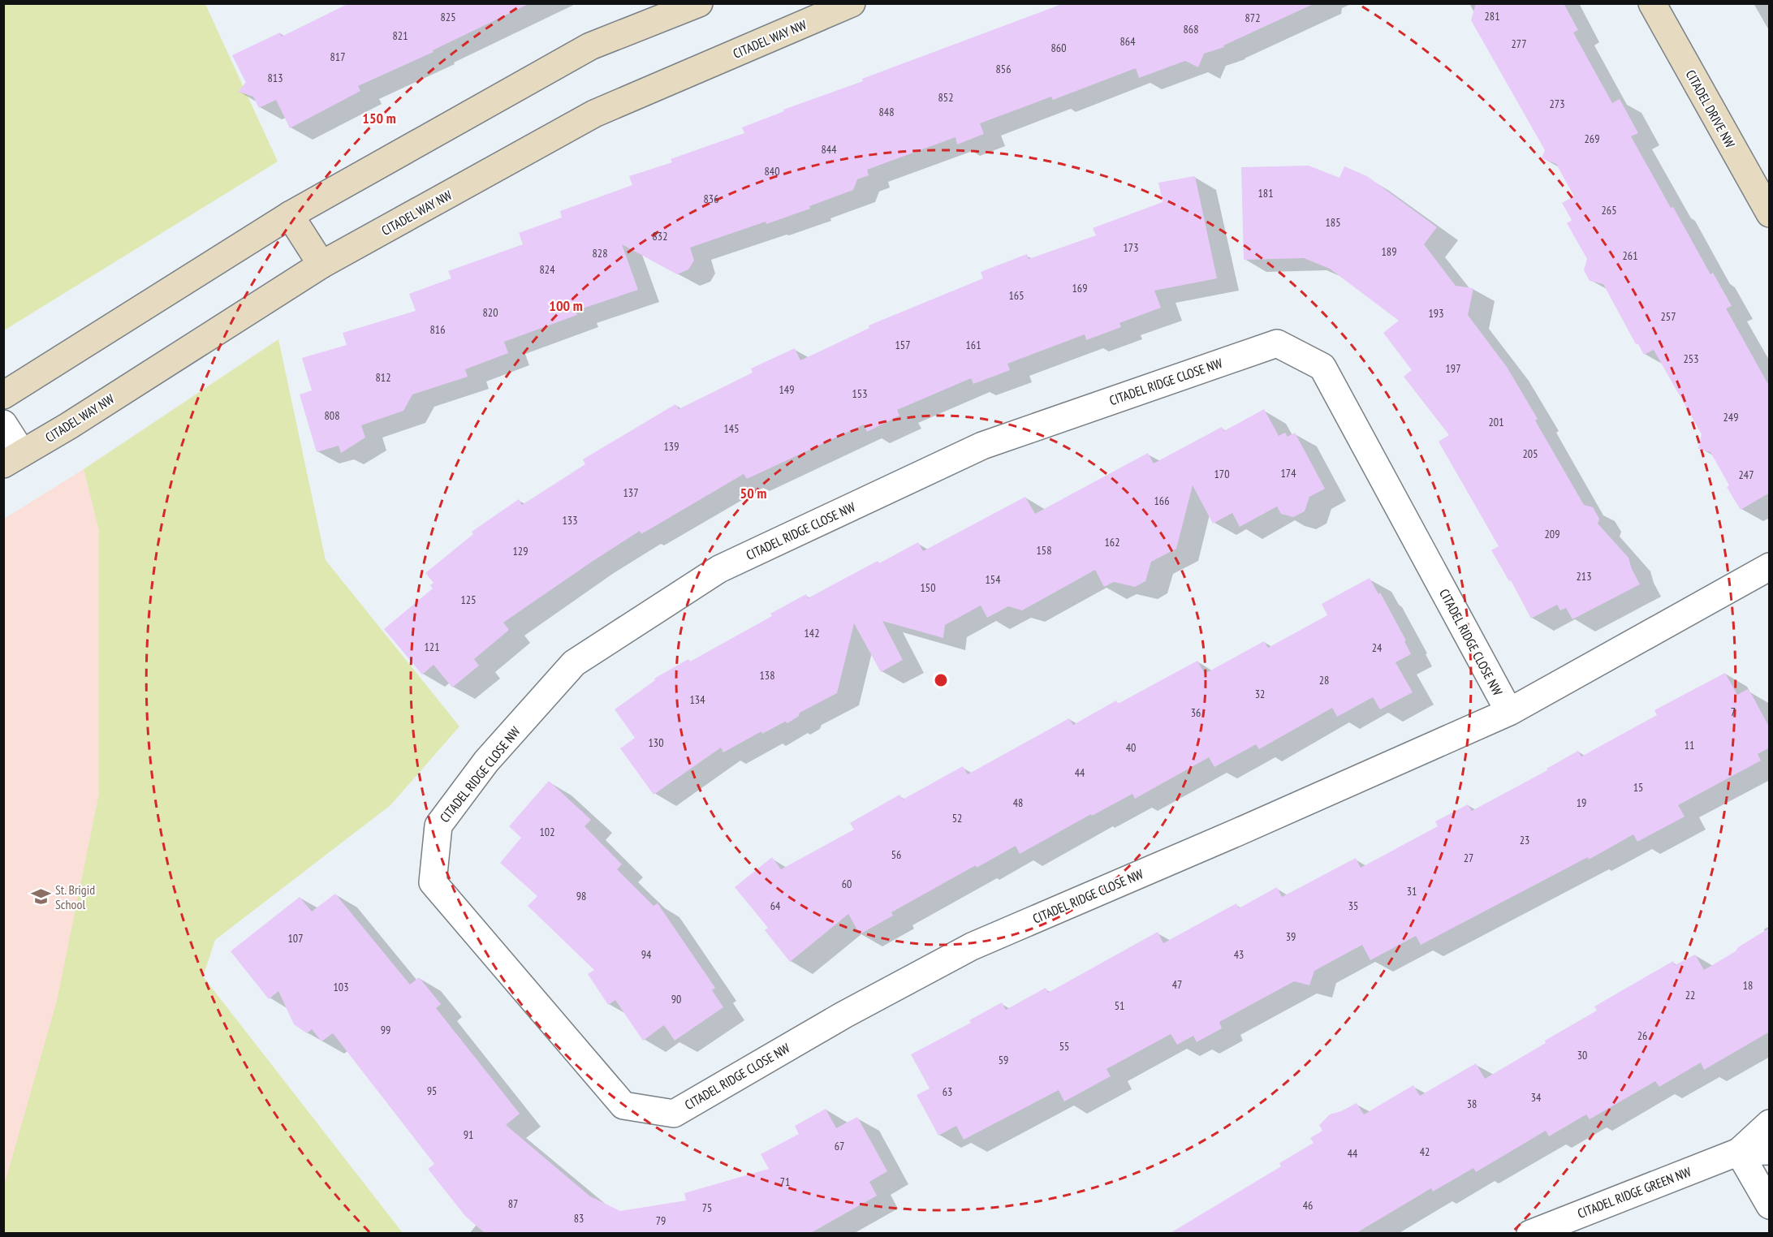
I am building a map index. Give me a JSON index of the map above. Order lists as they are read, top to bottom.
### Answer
{
  "streets": {
    "street": [
      "CITADEL WAY NW",
      "CITADEL DRIVE NW",
      "CITADEL RIDGE CLOSE NW",
      "CITADEL RIDGE GREEN NW"
    ]
  },
  "places": {
    "school or university": ["St. Brigid School"]
  },
  "house_numbers": [
    "281",
    "825",
    "872",
    "868",
    "821",
    "864",
    "277",
    "860",
    "817",
    "856",
    "813",
    "852",
    "273",
    "848",
    "269",
    "844",
    "840",
    "181",
    "836",
    "265",
    "185",
    "832",
    "173",
    "189",
    "828",
    "261",
    "824",
    "169",
    "165",
    "820",
    "193",
    "257",
    "816",
    "157",
    "161",
    "253",
    "197",
    "812",
    "149",
    "153",
    "808",
    "249",
    "201",
    "145",
    "139",
    "205",
    "174",
    "170",
    "247",
    "137",
    "166",
    "133",
    "209",
    "162",
    "158",
    "129",
    "213",
    "154",
    "150",
    "125",
    "142",
    "121",
    "24",
    "138",
    "28",
    "32",
    "134",
    "7",
    "36",
    "130",
    "11",
    "40",
    "44",
    "15",
    "48",
    "19",
    "52",
    "102",
    "23",
    "56",
    "27",
    "60",
    "31",
    "98",
    "64",
    "35",
    "39",
    "107",
    "94",
    "43",
    "47",
    "18",
    "103",
    "22",
    "90",
    "51",
    "99",
    "26",
    "55",
    "30",
    "59",
    "95",
    "63",
    "34",
    "38",
    "91",
    "67",
    "42",
    "44",
    "71",
    "87",
    "46",
    "75",
    "83",
    "79"
  ],
  "rings": ["150 m", "100 m", "50 m"]
}
